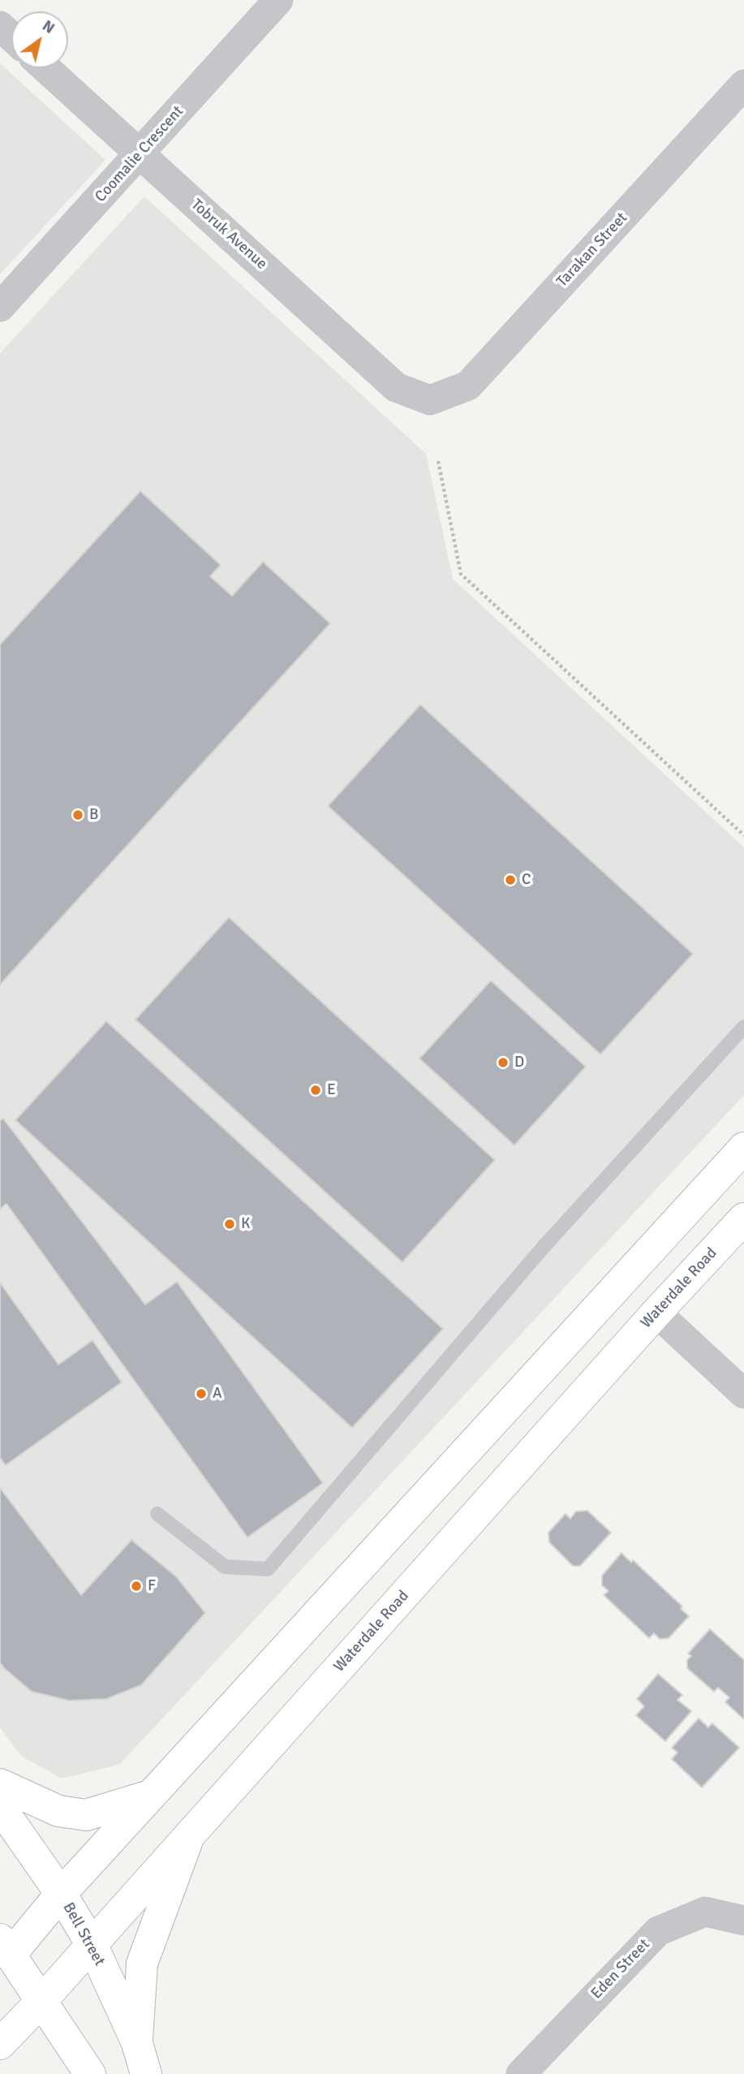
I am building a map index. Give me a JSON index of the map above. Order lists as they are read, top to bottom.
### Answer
{
  "streets": {
    "main road": ["Waterdale Road", "Bell Street"],
    "street": [
      "Coomalie Crescent",
      "Tobruk Avenue",
      "Tarakan Street",
      "Eden Street"
    ]
  },
  "crossings": [
    ["Coomalie Crescent", "Tobruk Avenue"],
    ["Tobruk Avenue", "Tarakan Street"],
    ["Waterdale Road", "Bell Street"]
  ],
  "places": [
    "B",
    "C",
    "D",
    "E",
    "K",
    "A",
    "F"
  ],
  "north": "top right"
}
